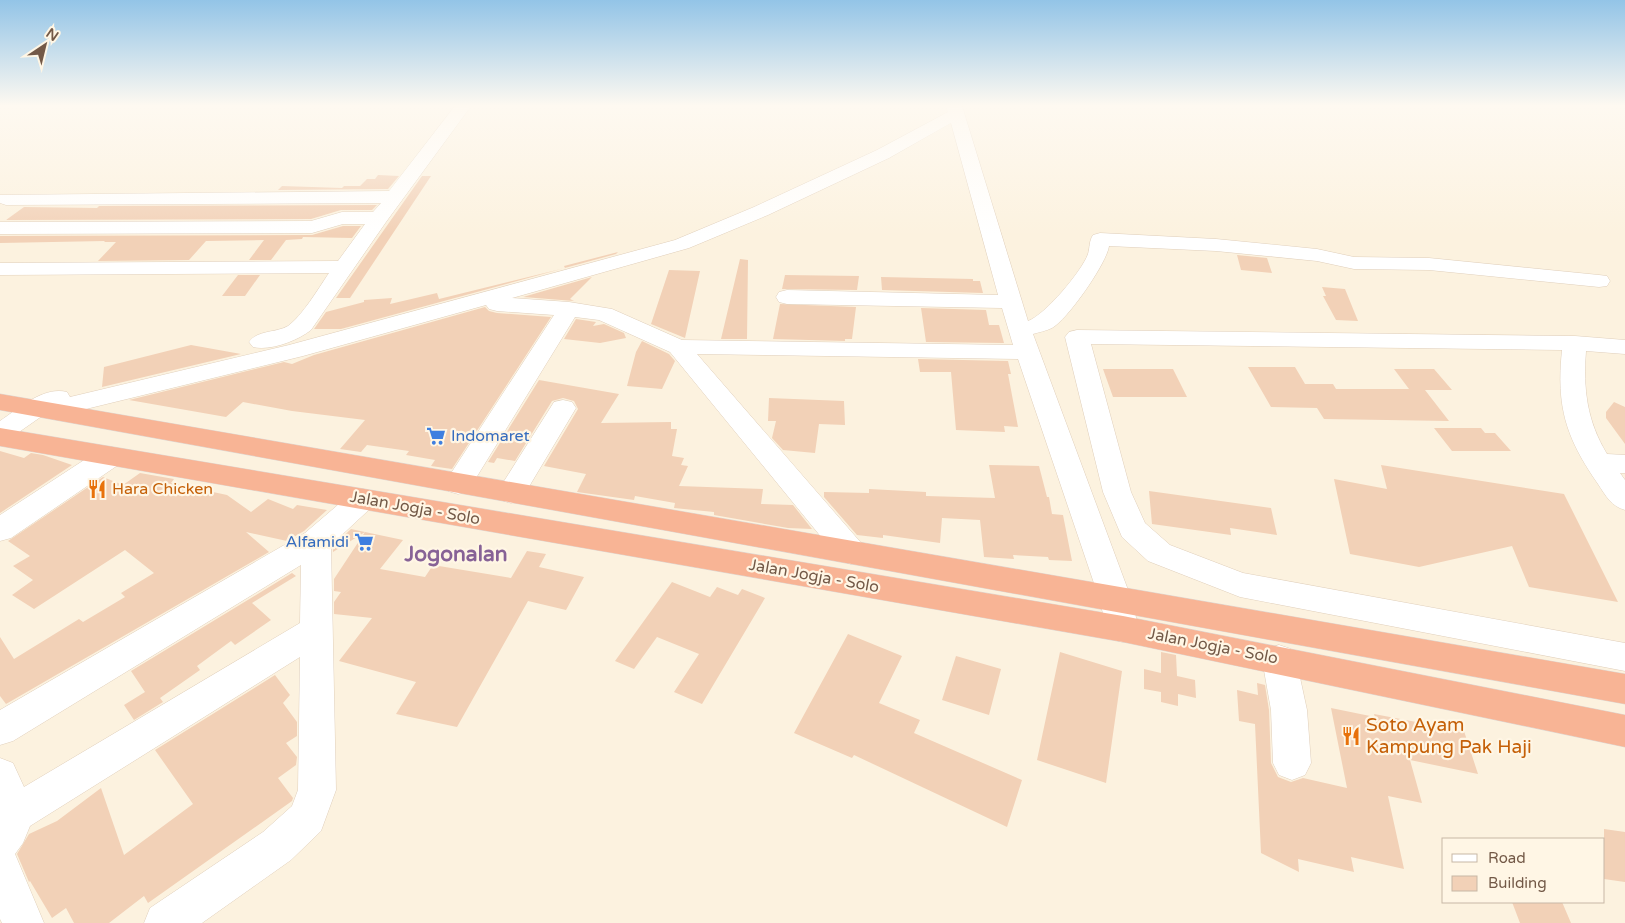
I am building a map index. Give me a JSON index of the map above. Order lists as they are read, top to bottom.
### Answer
{
  "streets": {
    "highway": ["Jalan Jogja - Solo"]
  },
  "districts": ["Jogonalan"],
  "places": {
    "supermarket": ["Indomaret", "Alfamidi"],
    "restaurant": ["Hara Chicken", "Soto Ayam Kampung Pak Haji"]
  },
  "legend": ["Road", "Building"],
  "north": "top right"
}
